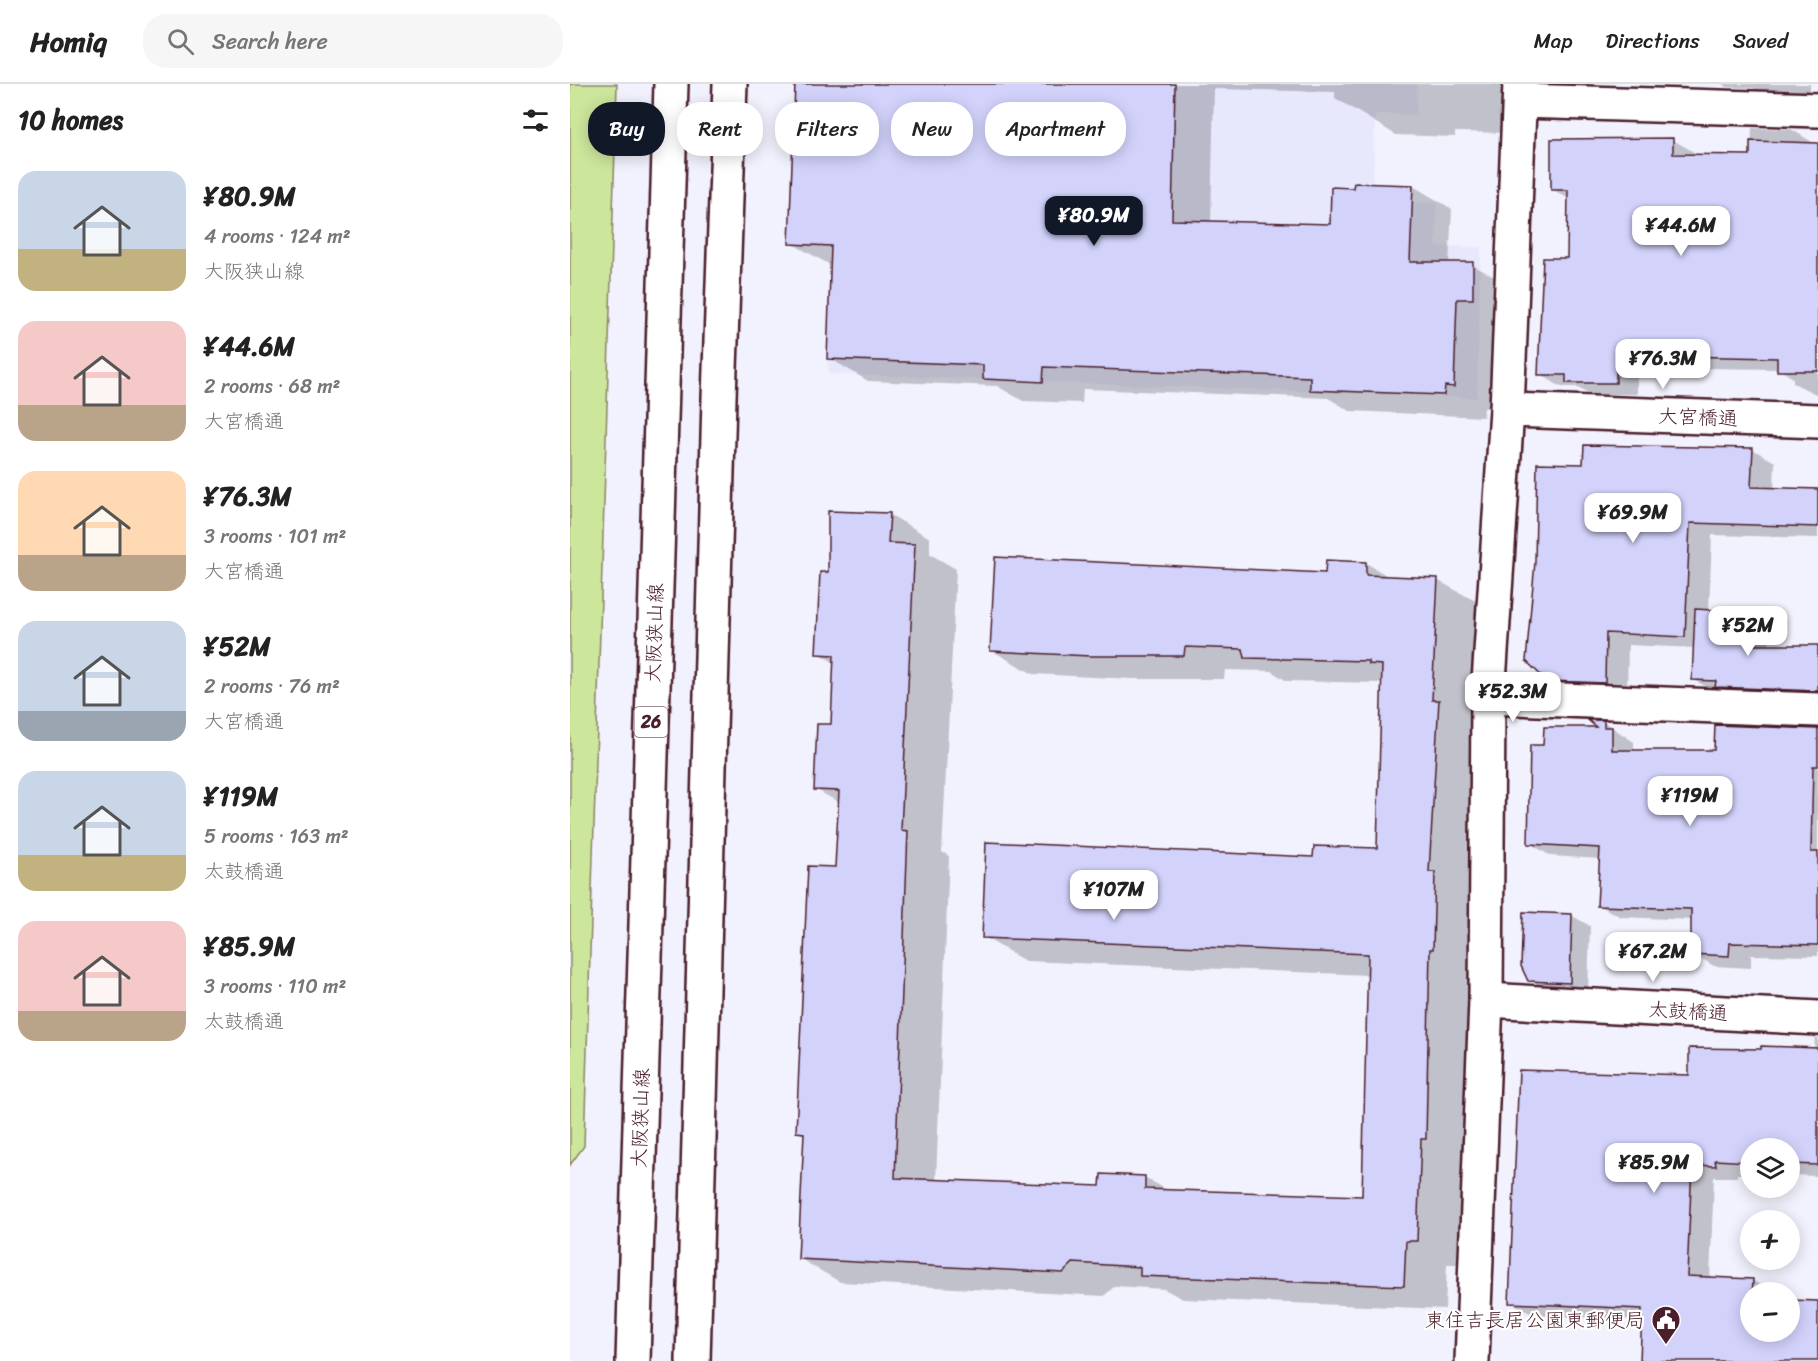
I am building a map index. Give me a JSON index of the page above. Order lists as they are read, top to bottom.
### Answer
{
  "streets": {
    "street": [
      "大宮橋通",
      "大阪狭山線",
      "26",
      "太鼓橋通"
    ]
  },
  "places": {
    "public building": ["東住吉長居公園東郵便局"]
  },
  "page": {
    "header": "Homiq",
    "search": "Search here",
    "nav": ["Map", "Directions", "Saved"],
    "heading": "10 homes",
    "chip": [
      "Buy",
      "Rent",
      "Filters",
      "New",
      "Apartment"
    ],
    "list": [
      {
        "name": "¥80.9M",
        "note": "4 rooms · 124 m² · 大阪狭山線"
      },
      {
        "name": "¥44.6M",
        "note": "2 rooms · 68 m² · 大宮橋通"
      },
      {
        "name": "¥76.3M",
        "note": "3 rooms · 101 m² · 大宮橋通"
      },
      {
        "name": "¥52M",
        "note": "2 rooms · 76 m² · 大宮橋通"
      },
      {
        "name": "¥119M",
        "note": "5 rooms · 163 m² · 太鼓橋通"
      },
      {
        "name": "¥85.9M",
        "note": "3 rooms · 110 m² · 太鼓橋通"
      }
    ],
    "price": [
      "¥80.9M",
      "¥44.6M",
      "¥76.3M",
      "¥69.9M",
      "¥52M",
      "¥52.3M",
      "¥119M",
      "¥107M",
      "¥67.2M",
      "¥85.9M"
    ],
    "map_buttons": ["+", "−"]
  }
}
